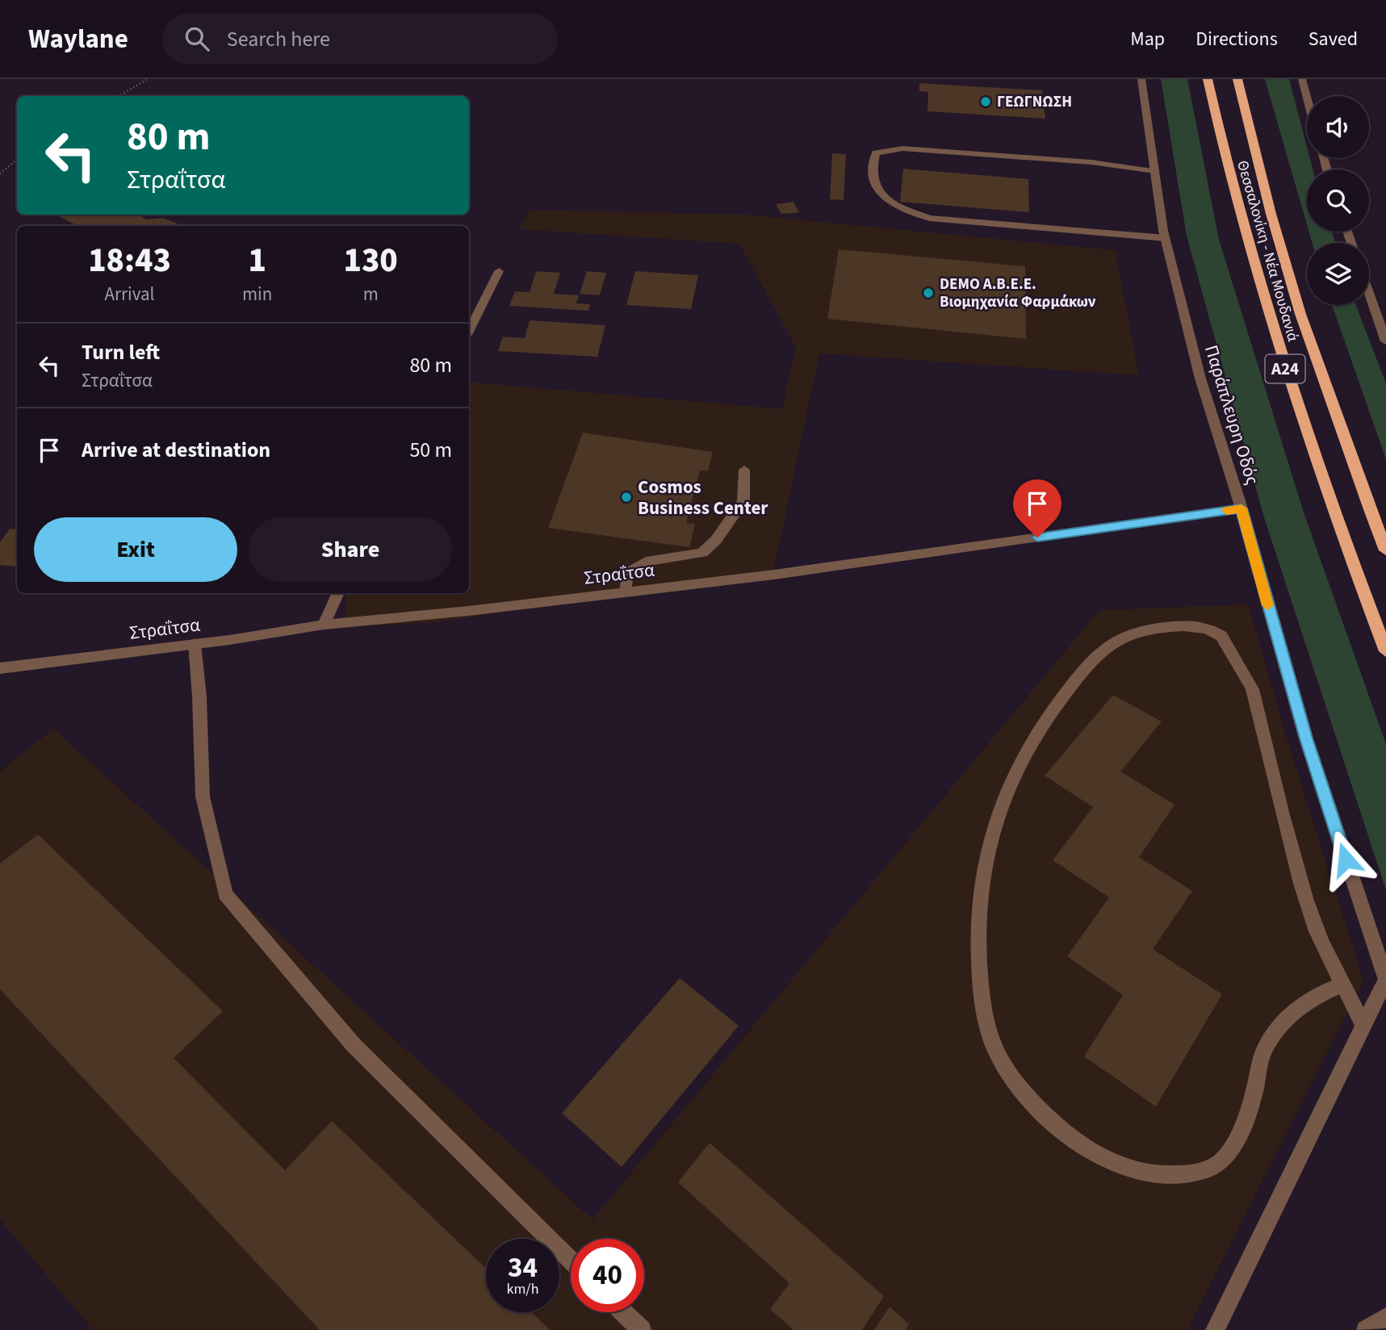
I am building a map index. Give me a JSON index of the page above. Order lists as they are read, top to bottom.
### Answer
{
  "streets": {
    "highway": ["Θεσσαλονίκη - Νέα Μουδανιά", "Α24"],
    "street": ["Παράπλευρη Οδός", "Στραΐτσα"]
  },
  "crossings": [
    ["Παράπλευρη Οδός", "Στραΐτσα"]
  ],
  "places": ["ΓΕΩΓΝΩΣΗ", "DEMO A.B.E.E. Βιομηχανία Φαρμάκων", "Cosmos Business Center"],
  "page": {
    "header": "Waylane",
    "search": "Search here",
    "nav": ["Map", "Directions", "Saved"],
    "turn": ["80 m", "Στραΐτσα"],
    "eta": [
      "18:43",
      "Arrival",
      "1",
      "min",
      "130",
      "m"
    ],
    "list": [
      {
        "name": "Turn left",
        "note": "Στραΐτσα",
        "value": "80 m"
      },
      {
        "name": "Arrive at destination",
        "value": "50 m"
      }
    ],
    "buttons": ["Exit", "Share"],
    "speed": "34 km/h",
    "limit": "40"
  }
}
